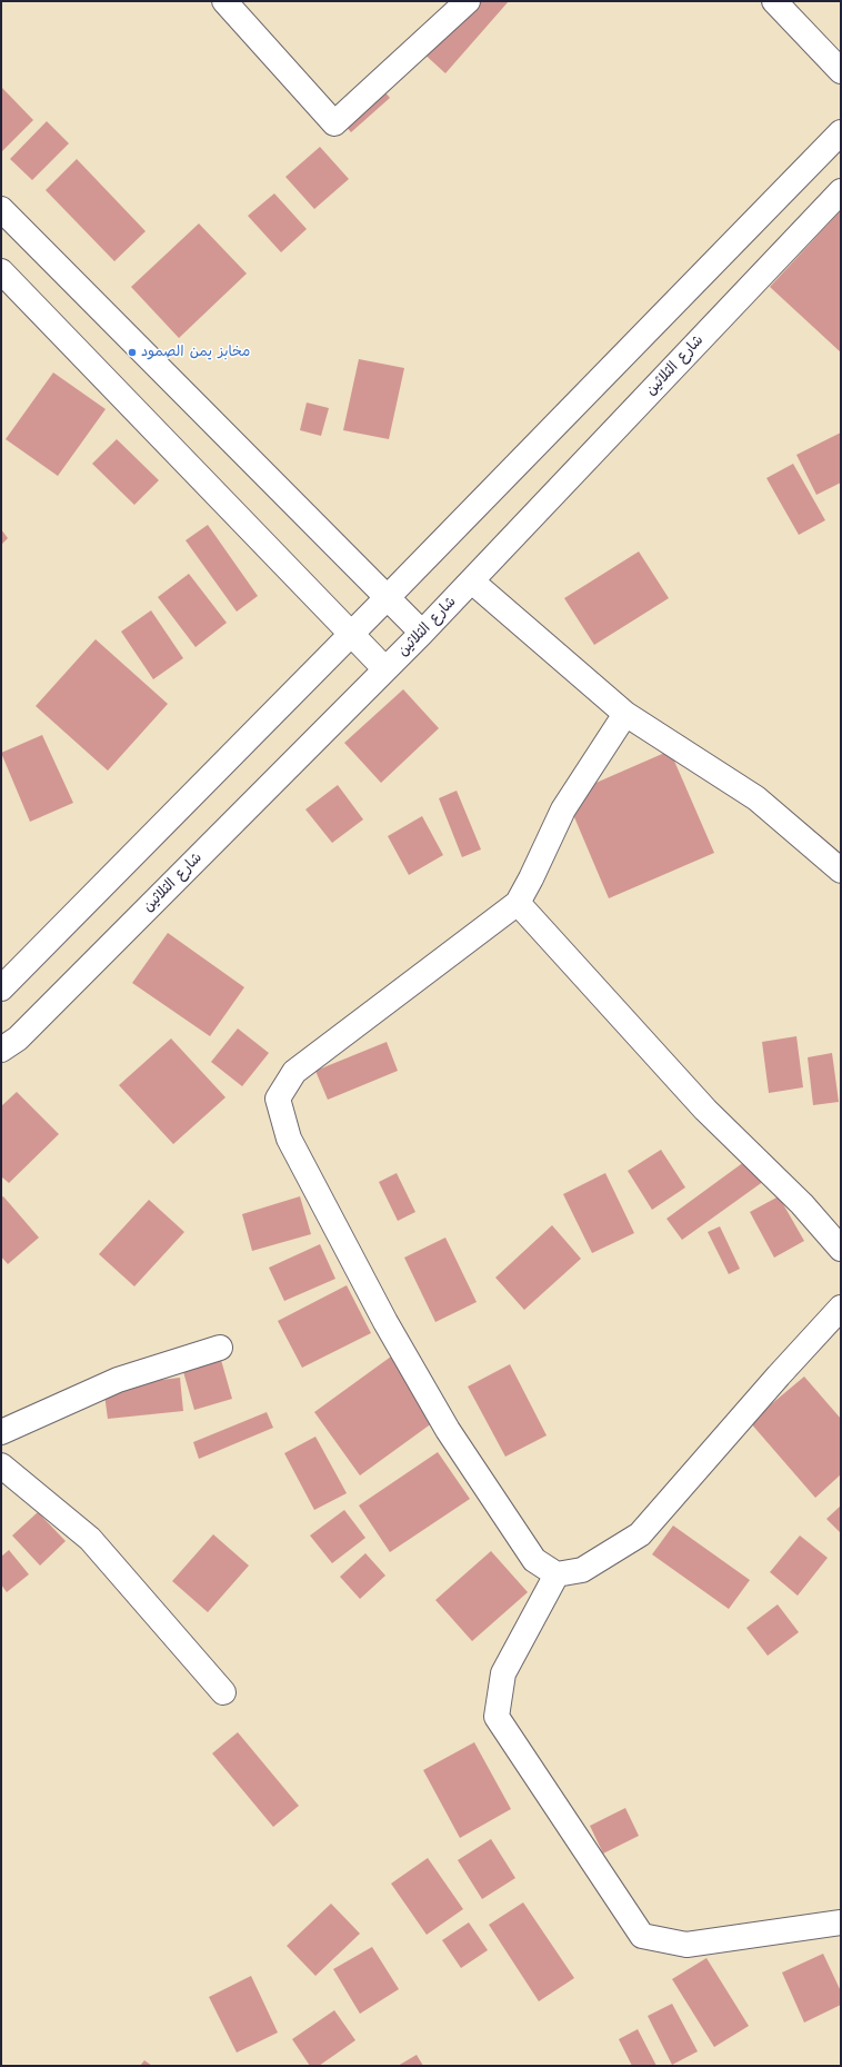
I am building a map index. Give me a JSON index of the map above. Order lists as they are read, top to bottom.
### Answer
{
  "streets": {
    "street": ["شارع الثلاثين"]
  },
  "places": ["مخابز يمن الصمود"]
}
